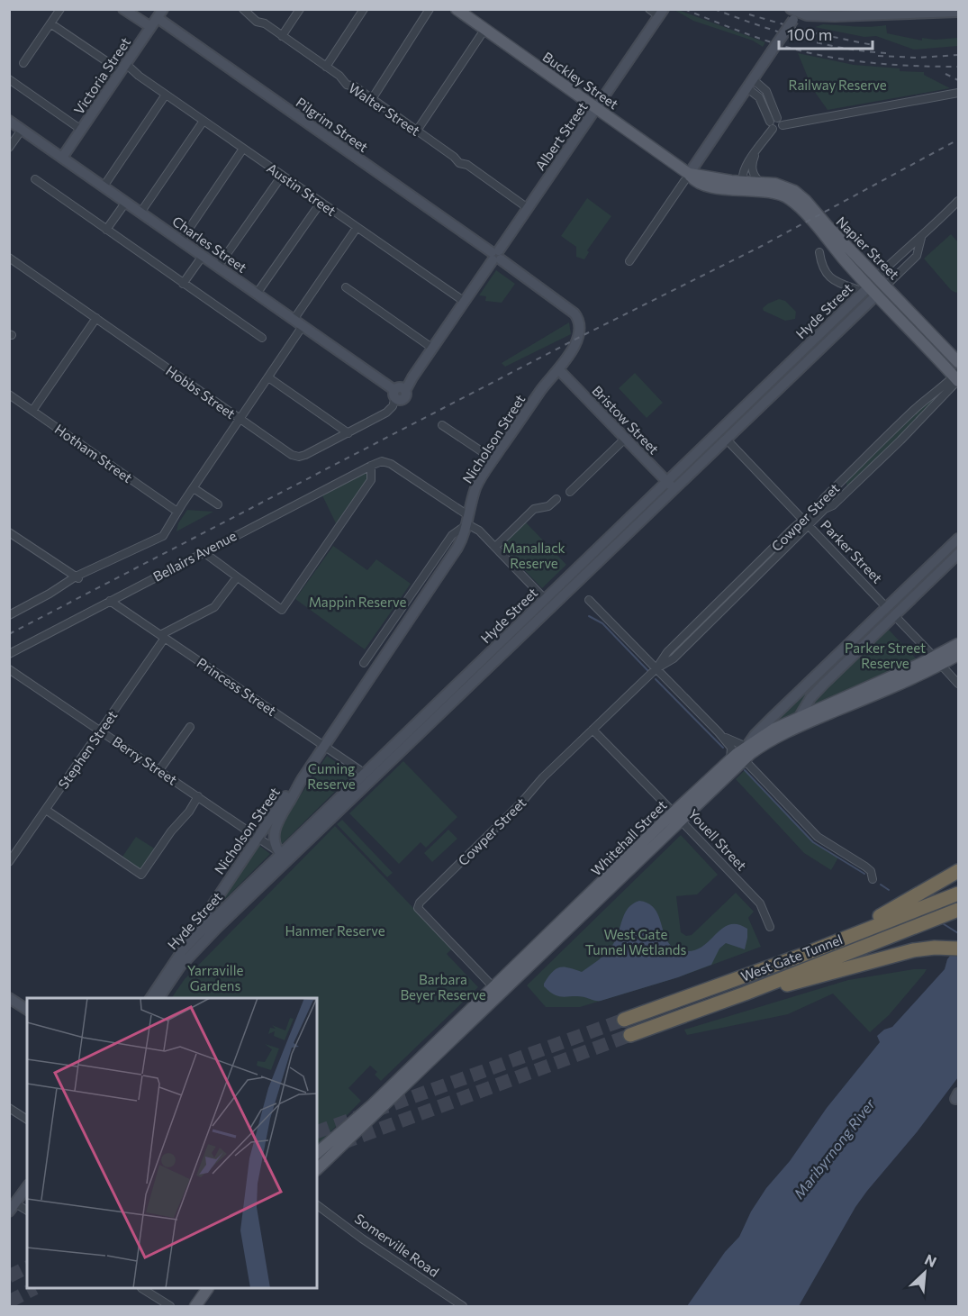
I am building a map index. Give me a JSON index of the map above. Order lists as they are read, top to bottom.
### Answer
{
  "streets": {
    "highway": ["West Gate Tunnel"],
    "main road": [
      "Buckley Street",
      "Napier Street",
      "Hyde Street",
      "Whitehall Street"
    ],
    "street": [
      "Victoria Street",
      "Walter Street",
      "Pilgrim Street",
      "Albert Street",
      "Austin Street",
      "Charles Street",
      "Hobbs Street",
      "Bristow Street",
      "Nicholson Street",
      "Hotham Street",
      "Cowper Street",
      "Parker Street",
      "Bellairs Avenue",
      "Princess Street",
      "Stephen Street",
      "Berry Street",
      "Youell Street",
      "Somerville Road"
    ]
  },
  "crossings": [
    ["Victoria Street", "Pilgrim Street"],
    ["Victoria Street", "Austin Street"],
    ["Victoria Street", "Charles Street"],
    ["Buckley Street", "Albert Street"],
    ["Buckley Street", "Napier Street"],
    ["Walter Street", "Albert Street"],
    ["Pilgrim Street", "Albert Street"],
    ["Pilgrim Street", "Nicholson Street"],
    ["Albert Street", "Austin Street"],
    ["Albert Street", "Charles Street"],
    ["Albert Street", "Hobbs Street"],
    ["Charles Street", "Hobbs Street"],
    ["Napier Street", "Hyde Street"],
    ["Napier Street", "Cowper Street"],
    ["Hyde Street", "Bristow Street"],
    ["Hyde Street", "Nicholson Street"],
    ["Hyde Street", "Parker Street"],
    ["Hyde Street", "Princess Street"],
    ["Hyde Street", "Berry Street"],
    ["Bristow Street", "Nicholson Street"],
    ["Nicholson Street", "Bellairs Avenue"],
    ["Nicholson Street", "Princess Street"],
    ["Nicholson Street", "Berry Street"],
    ["Cowper Street", "Parker Street"],
    ["Cowper Street", "Whitehall Street"],
    ["Cowper Street", "Youell Street"],
    ["Parker Street", "Whitehall Street"],
    ["Bellairs Avenue", "Princess Street"],
    ["Princess Street", "Stephen Street"],
    ["Stephen Street", "Berry Street"],
    ["Whitehall Street", "Youell Street"]
  ],
  "water": ["Maribyrnong River"],
  "parks": [
    "Railway Reserve",
    "Manallack Reserve",
    "Mappin Reserve",
    "Parker Street Reserve",
    "Cuming Reserve",
    "Hanmer Reserve",
    "West Gate Tunnel Wetlands",
    "Yarraville Gardens",
    "Barbara Beyer Reserve"
  ],
  "scale_bar": "100 m",
  "north": "top right"
}
